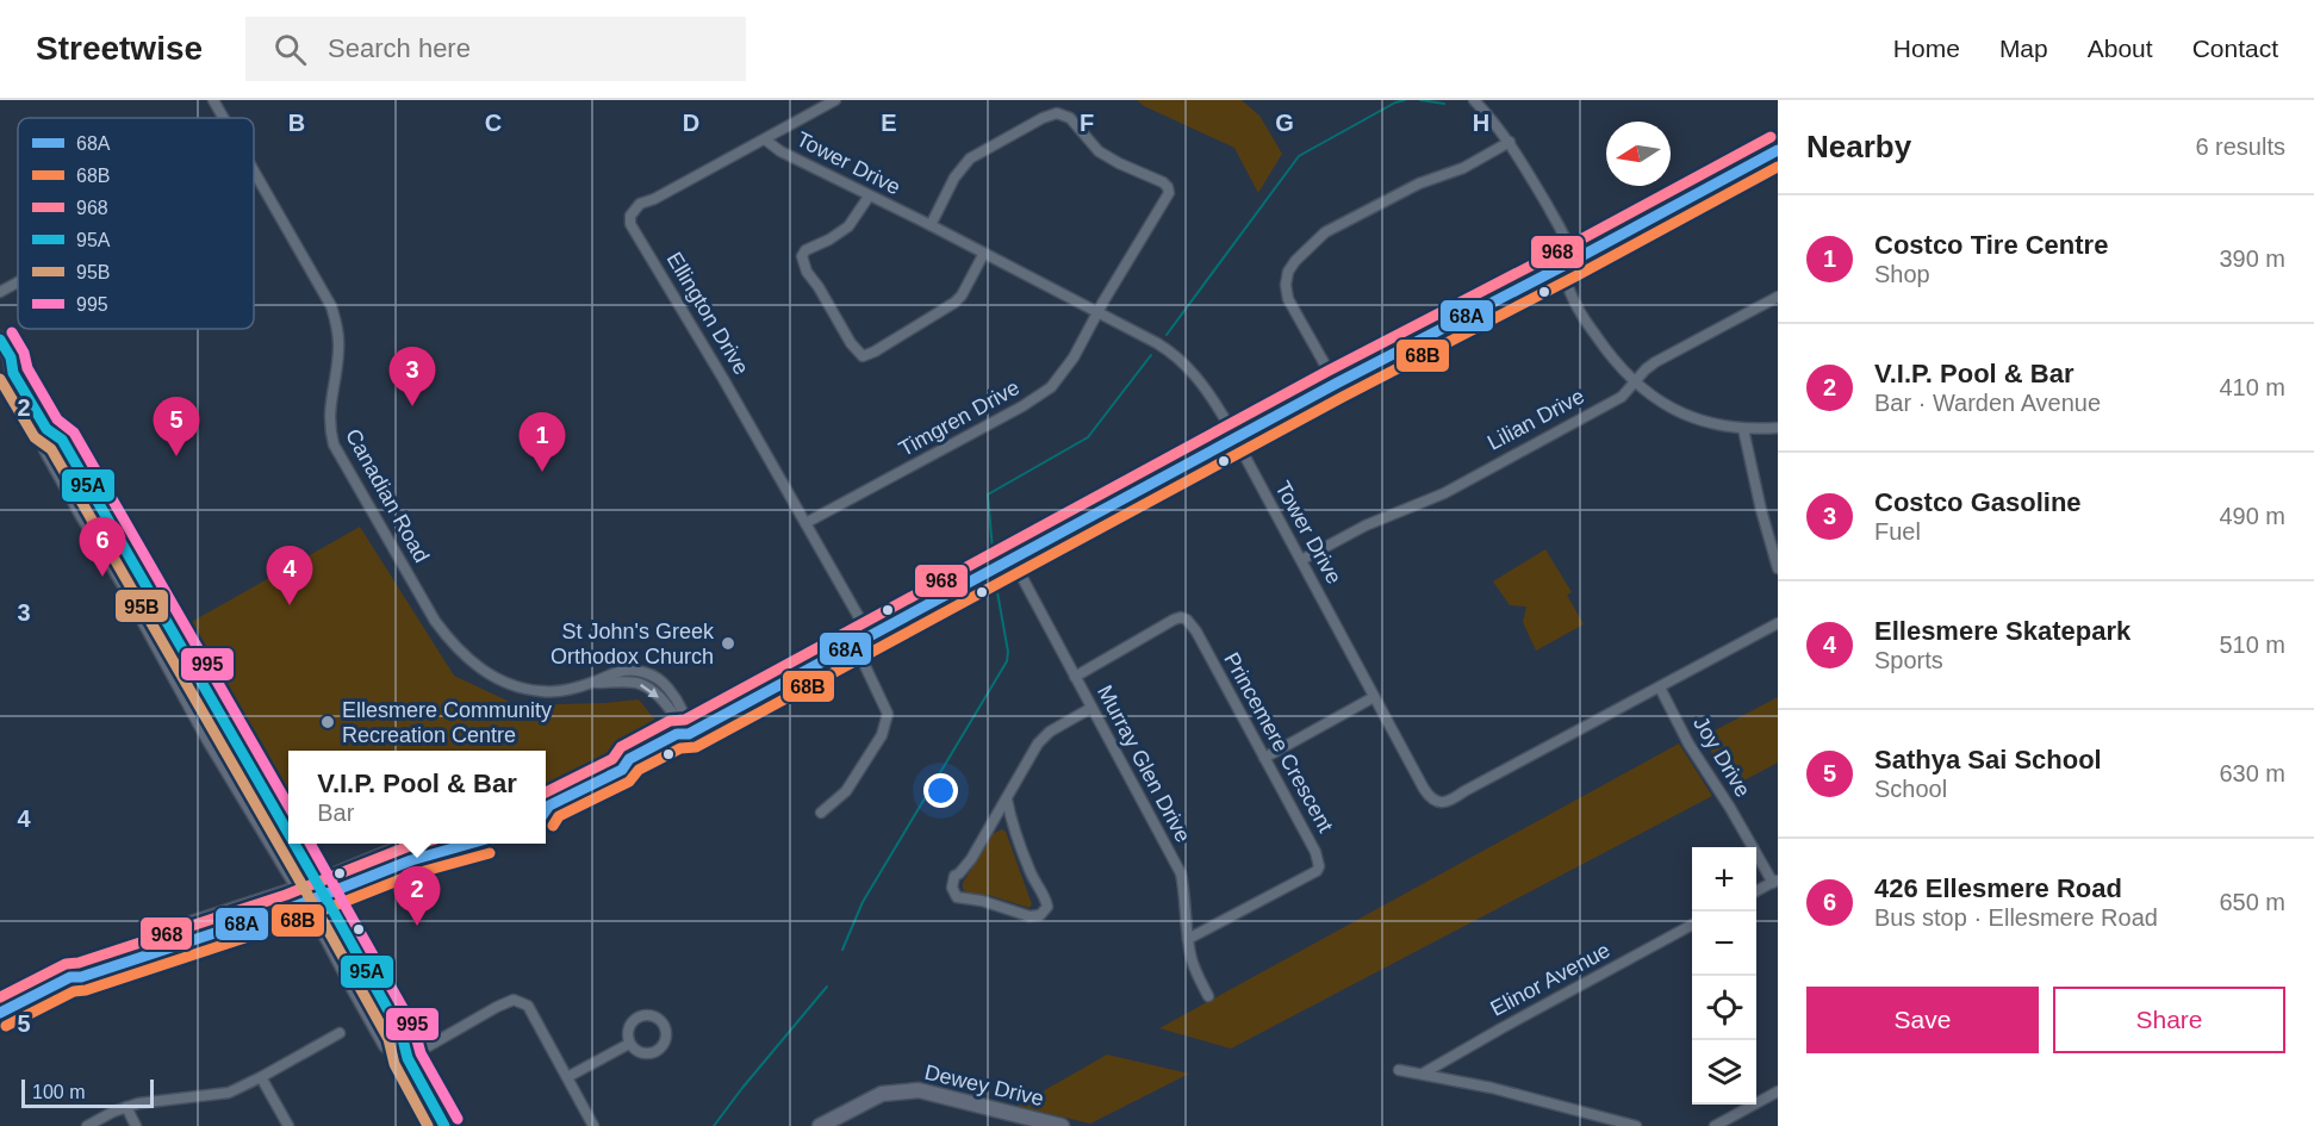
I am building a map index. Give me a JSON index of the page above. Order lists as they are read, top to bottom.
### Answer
{
  "streets": {
    "main road": ["Dewey Drive"],
    "street": [
      "Tower Drive",
      "Ellington Drive",
      "Timgren Drive",
      "Lilian Drive",
      "Canadian Road",
      "Princemere Crescent",
      "Joy Drive",
      "Murray Glen Drive",
      "Elinor Avenue"
    ]
  },
  "crossings": [
    ["Tower Drive", "Ellington Drive"],
    ["Tower Drive", "Timgren Drive"],
    ["Tower Drive", "Lilian Drive"],
    ["Tower Drive", "Joy Drive"],
    ["Ellington Drive", "Timgren Drive"],
    ["Princemere Crescent", "Murray Glen Drive"]
  ],
  "places": ["St John's Greek Orthodox Church", "Ellesmere Community Recreation Centre"],
  "lines": [
    "transit line 968",
    "transit line 68A",
    "transit line 68B",
    "transit line 995",
    "transit line 95A",
    "transit line 95B"
  ],
  "legend": [
    "68A",
    "68B",
    "968",
    "95A",
    "95B",
    "995"
  ],
  "scale_bar": "100 m",
  "north": "left",
  "page": {
    "header": "Streetwise",
    "search": "Search here",
    "nav": [
      "Home",
      "Map",
      "About",
      "Contact"
    ],
    "heading": ["Nearby", "6 results"],
    "list": [
      {
        "mark": "1",
        "name": "Costco Tire Centre",
        "note": "Shop",
        "value": "390 m"
      },
      {
        "mark": "2",
        "name": "V.I.P. Pool & Bar",
        "note": "Bar · Warden Avenue",
        "value": "410 m"
      },
      {
        "mark": "3",
        "name": "Costco Gasoline",
        "note": "Fuel",
        "value": "490 m"
      },
      {
        "mark": "4",
        "name": "Ellesmere Skatepark",
        "note": "Sports",
        "value": "510 m"
      },
      {
        "mark": "5",
        "name": "Sathya Sai School",
        "note": "School",
        "value": "630 m"
      },
      {
        "mark": "6",
        "name": "426 Ellesmere Road",
        "note": "Bus stop · Ellesmere Road",
        "value": "650 m"
      }
    ],
    "pins": [
      "3",
      "5",
      "1",
      "6",
      "4",
      "2"
    ],
    "popup": ["V.I.P. Pool & Bar", "Bar"],
    "map_buttons": ["+", "−"],
    "buttons": ["Save", "Share"],
    "scale": "100 m"
  },
  "grid": {
    "columns": [
      "B",
      "C",
      "D",
      "E",
      "F",
      "G",
      "H"
    ],
    "rows": [
      "2",
      "3",
      "4",
      "5"
    ]
  }
}
